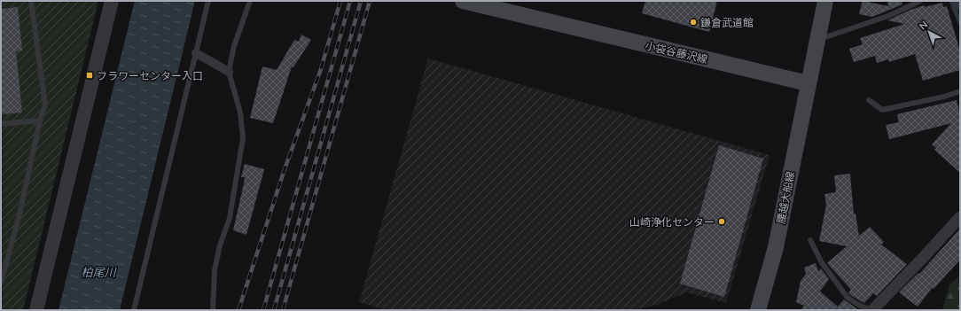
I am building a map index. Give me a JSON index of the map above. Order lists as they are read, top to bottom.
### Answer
{
  "streets": {
    "main road": ["小袋谷藤沢線", "腰越大船線"]
  },
  "crossings": [
    ["小袋谷藤沢線", "腰越大船線"]
  ],
  "water": ["柏尾川"],
  "places": {
    "other": ["鎌倉武道館", "山崎浄化センター"],
    "transit": ["フラワーセンター入口"]
  },
  "north": "top left"
}
